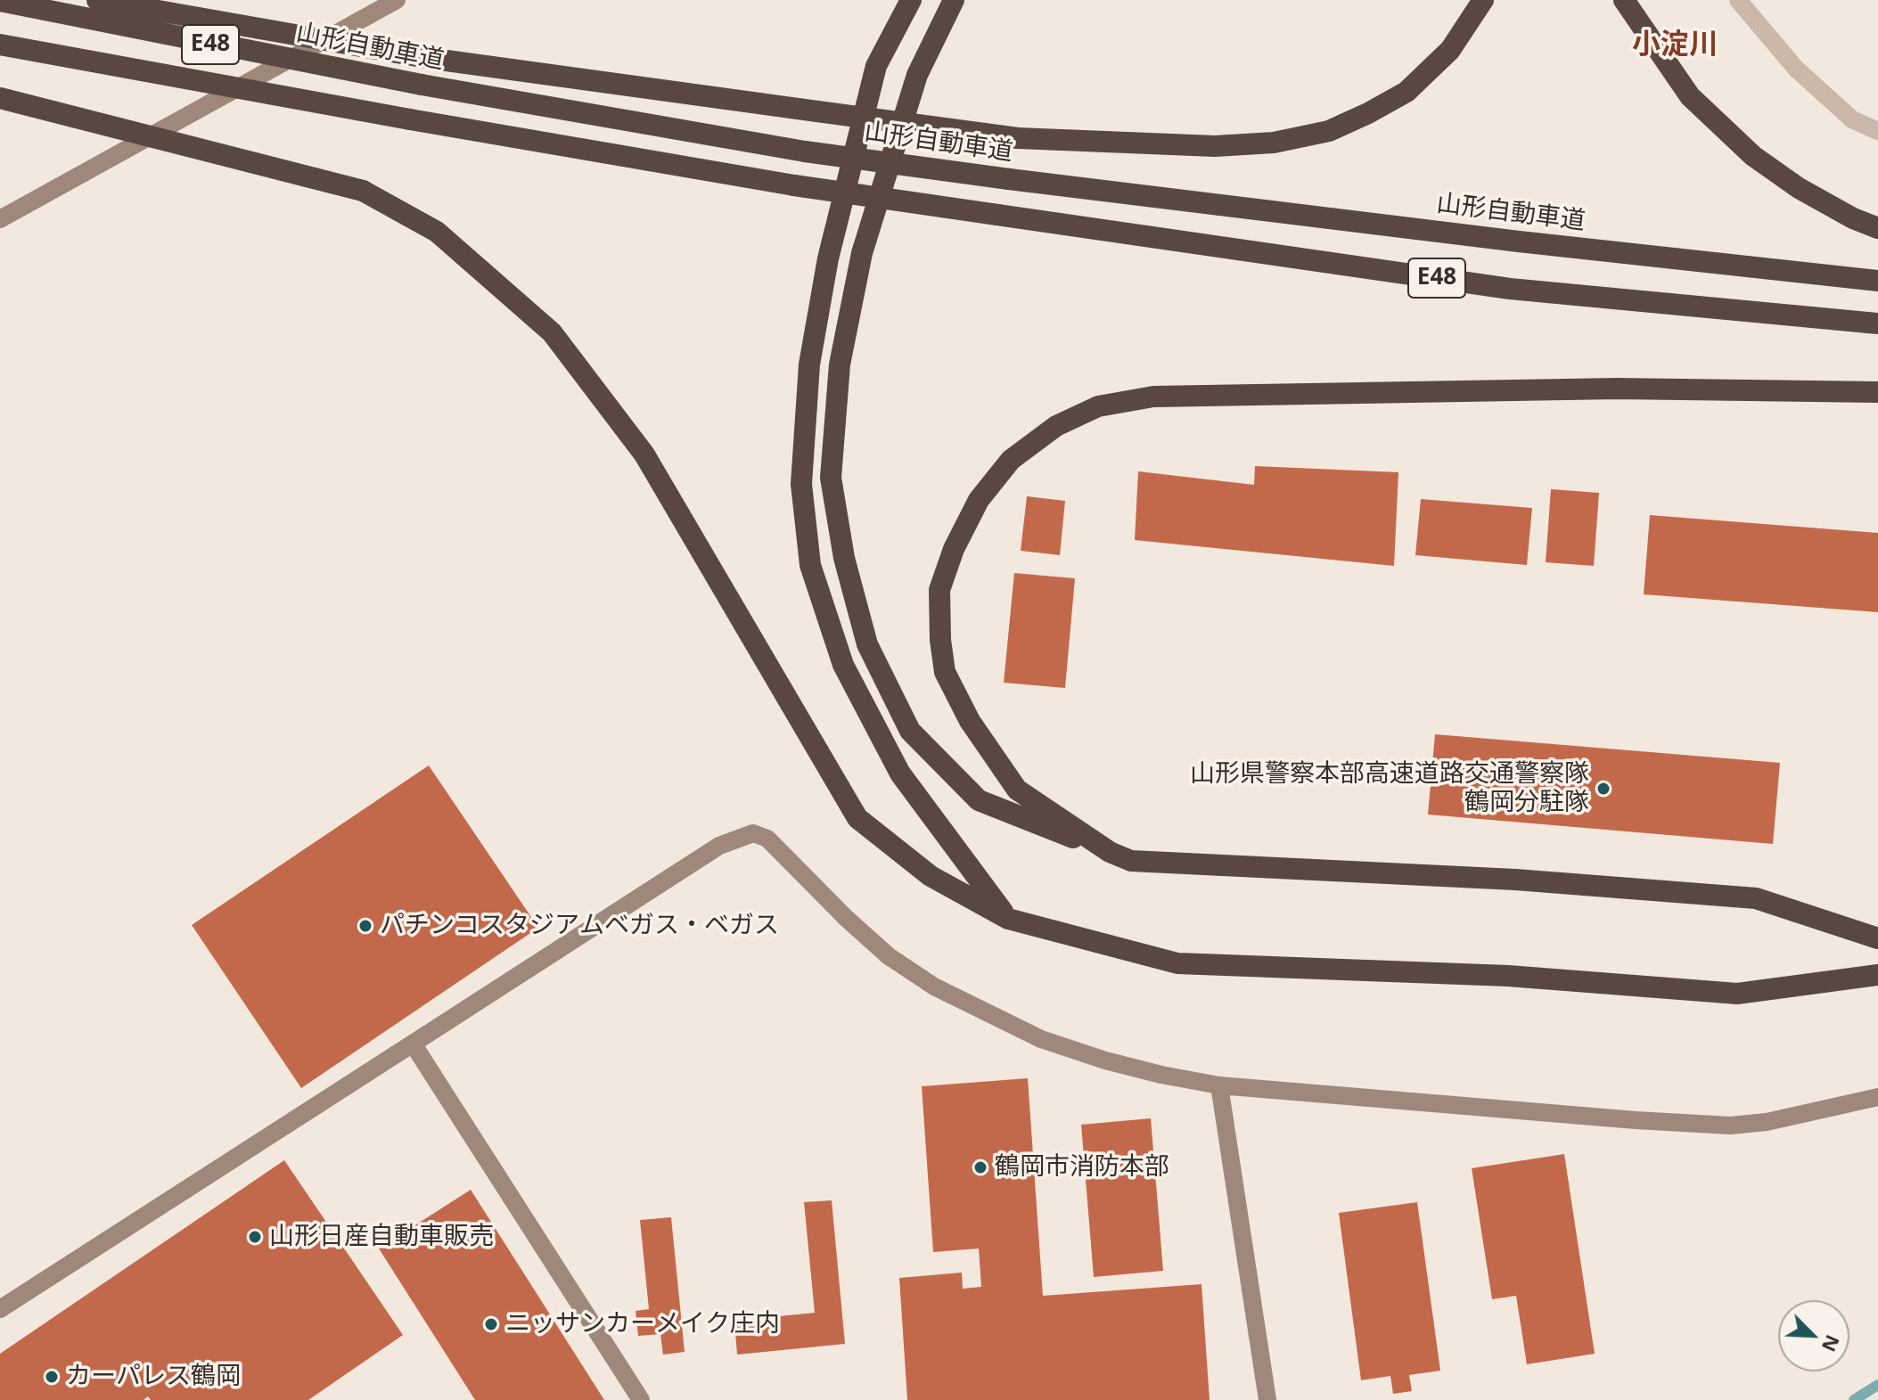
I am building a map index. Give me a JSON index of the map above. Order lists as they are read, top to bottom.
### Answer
{
  "streets": {
    "highway": ["E48", "山形自動車道"]
  },
  "districts": ["小淀川"],
  "places": [
    "山形県警察本部高速道路交通警察隊 鶴岡分駐隊",
    "パチンコスタジアムベガス・ベガス",
    "鶴岡市消防本部",
    "山形日産自動車販売",
    "ニッサンカーメイク庄内",
    "カーパレス鶴岡"
  ],
  "north": "bottom right"
}
